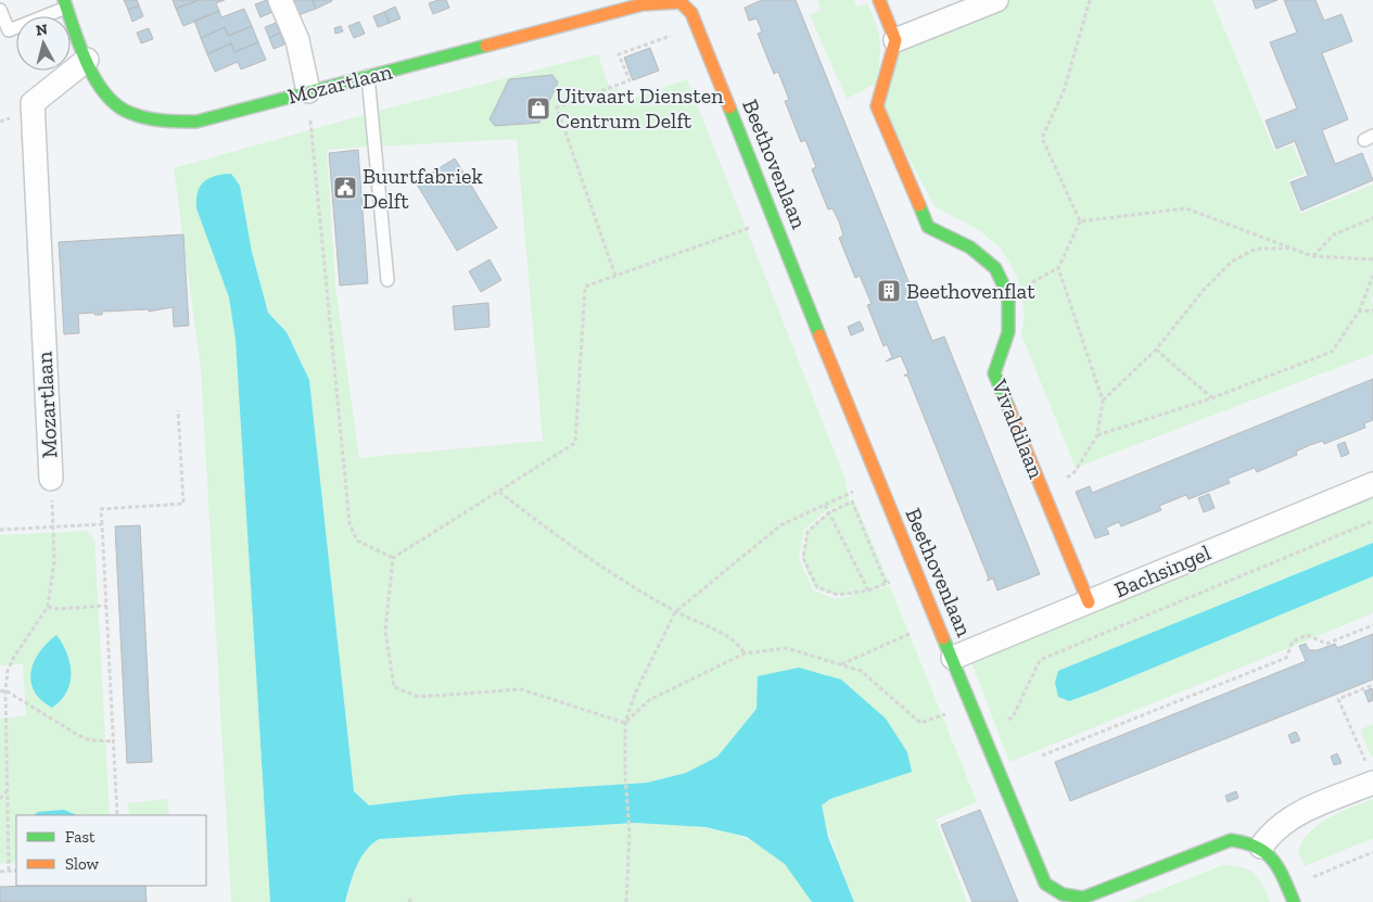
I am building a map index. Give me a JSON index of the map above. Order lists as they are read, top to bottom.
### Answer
{
  "streets": {
    "street": [
      "Mozartlaan",
      "Beethovenlaan",
      "Vivaldilaan",
      "Bachsingel"
    ]
  },
  "crossings": [
    ["Mozartlaan", "Beethovenlaan"],
    ["Beethovenlaan", "Bachsingel"],
    ["Vivaldilaan", "Bachsingel"]
  ],
  "places": {
    "shop": ["Uitvaart Diensten Centrum Delft"],
    "public building": ["Buurtfabriek Delft"],
    "building": ["Beethovenflat"]
  },
  "legend": ["Fast", "Slow"],
  "north": "top"
}
